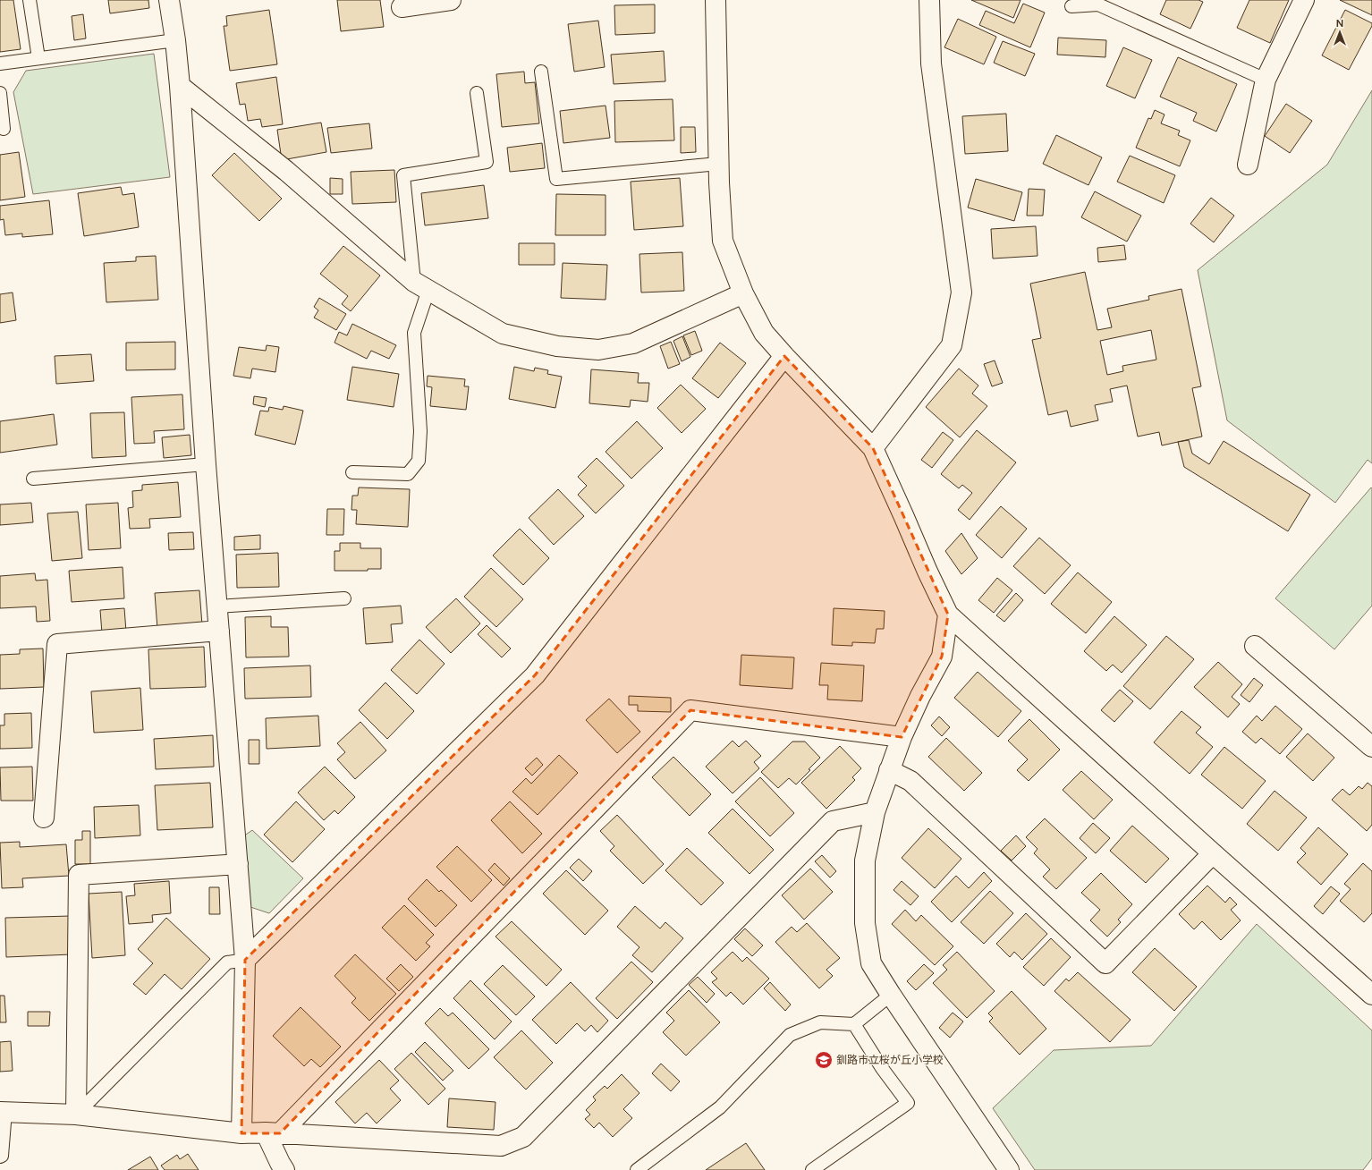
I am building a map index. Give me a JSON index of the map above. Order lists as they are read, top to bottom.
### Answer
{
  "places": {
    "school or university": ["釧路市立桜が丘小学校"]
  },
  "north": "top"
}
